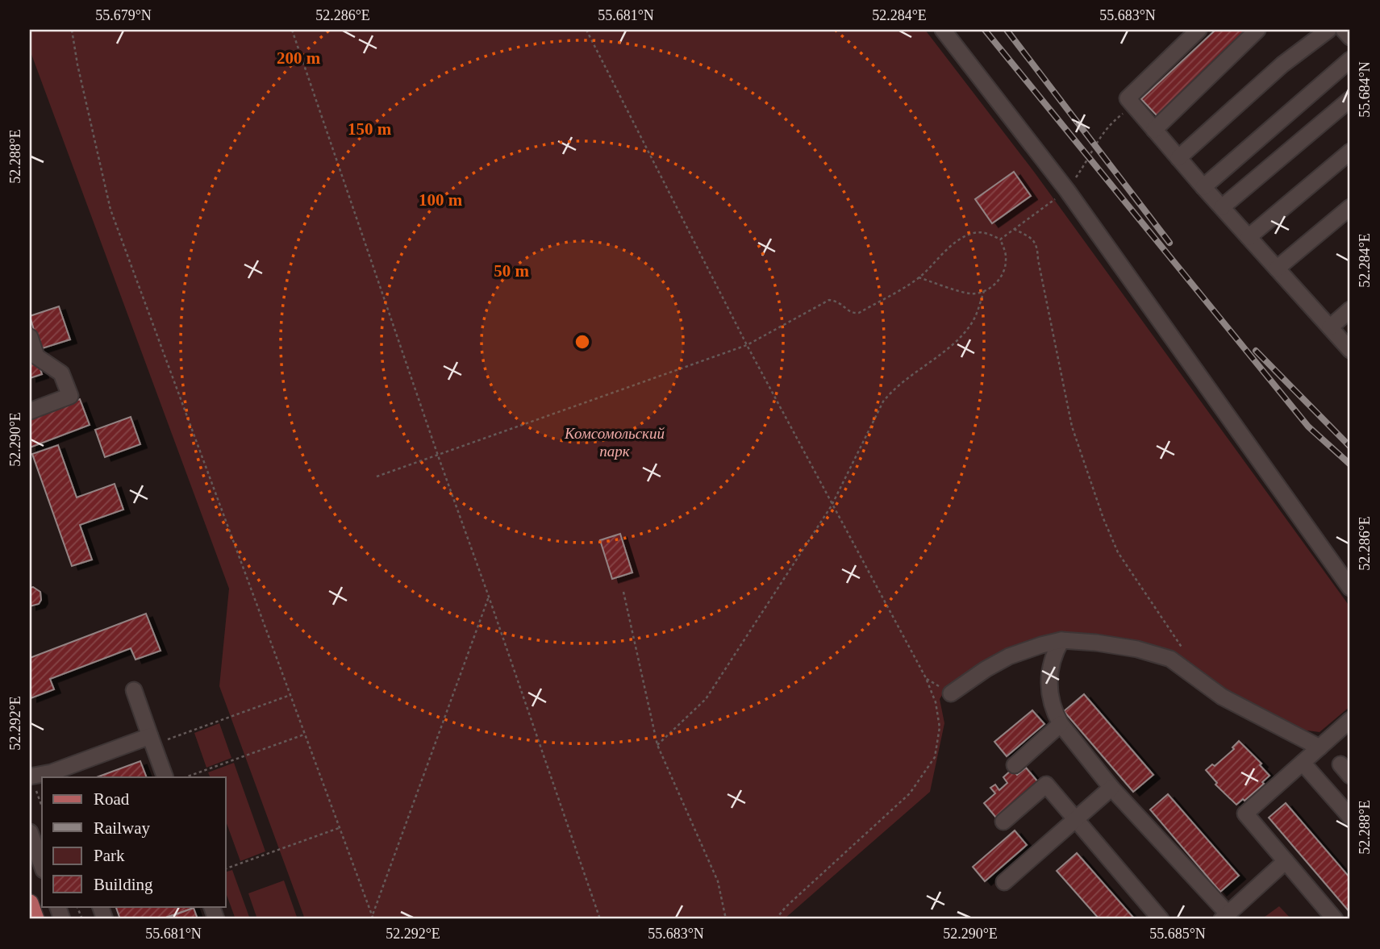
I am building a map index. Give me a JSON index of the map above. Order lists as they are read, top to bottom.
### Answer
{
  "parks": ["Комсомольский парк"],
  "legend": [
    "Road",
    "Railway",
    "Park",
    "Building"
  ],
  "coordinates": [
    "55.679°N",
    "52.286°E",
    "55.681°N",
    "52.284°E",
    "55.683°N",
    "55.684°N",
    "52.288°E",
    "52.290°E",
    "52.292°E",
    "55.685°N"
  ],
  "rings": [
    "200 m",
    "150 m",
    "100 m",
    "50 m"
  ]
}
